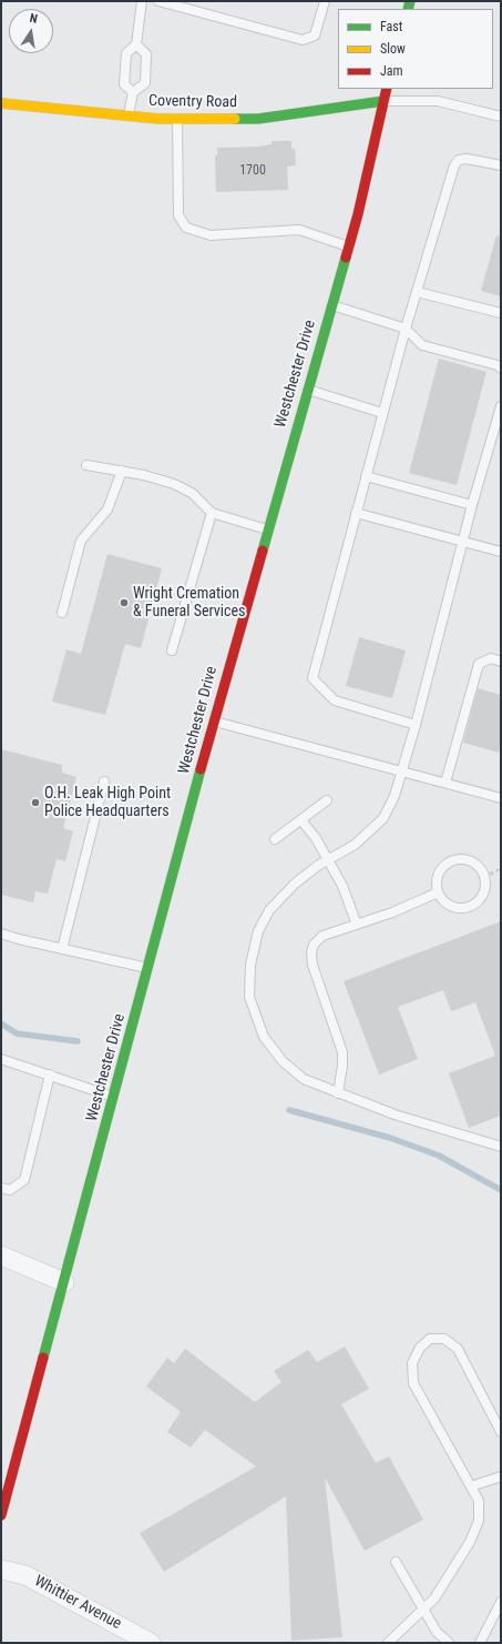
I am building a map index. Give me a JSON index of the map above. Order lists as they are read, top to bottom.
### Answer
{
  "streets": {
    "main road": ["Coventry Road", "Westchester Drive"],
    "street": ["Whittier Avenue"]
  },
  "crossings": [
    ["Coventry Road", "Westchester Drive"]
  ],
  "places": ["Wright Cremation & Funeral Services", "O.H. Leak High Point Police Headquarters"],
  "house_numbers": ["1700"],
  "legend": ["Fast", "Slow", "Jam"],
  "north": "top"
}
